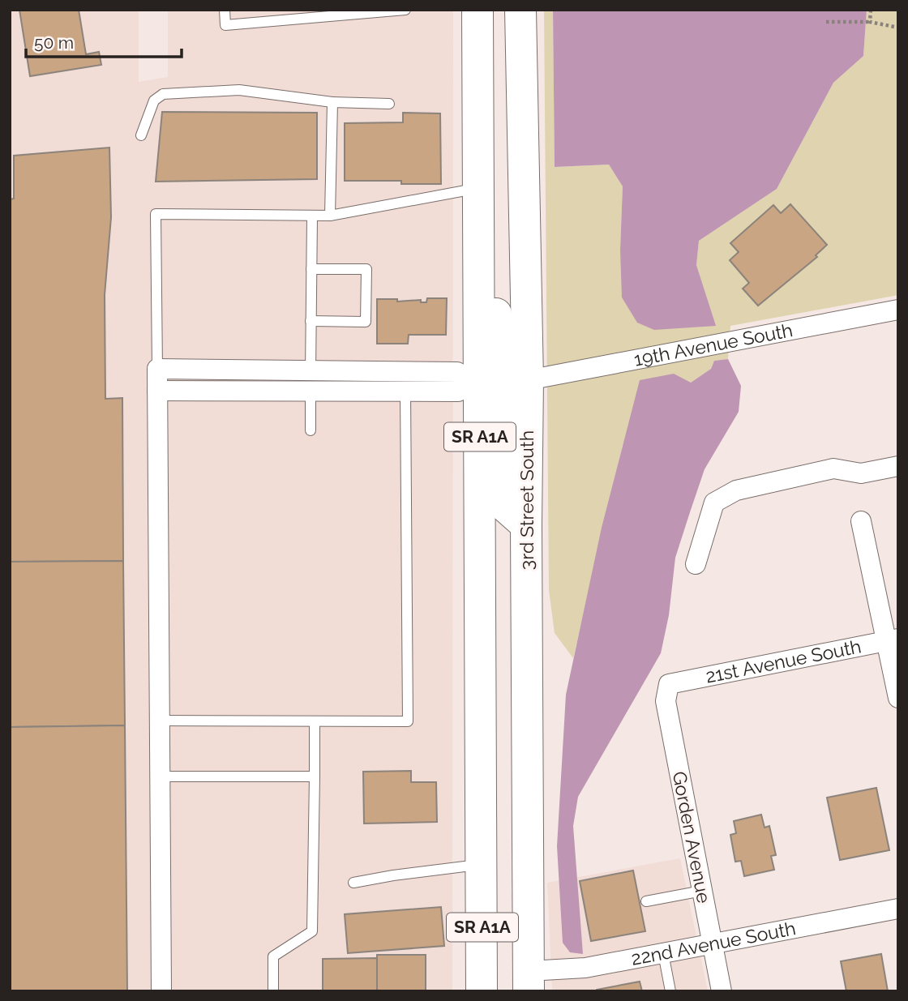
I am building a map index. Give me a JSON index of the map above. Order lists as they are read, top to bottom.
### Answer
{
  "streets": {
    "main road": ["SR A1A", "3rd Street South"],
    "street": [
      "19th Avenue South",
      "21st Avenue South",
      "Gorden Avenue",
      "22nd Avenue South"
    ]
  },
  "crossings": [
    ["19th Avenue South", "3rd Street South"],
    ["3rd Street South", "22nd Avenue South"],
    ["21st Avenue South", "Gorden Avenue"],
    ["Gorden Avenue", "22nd Avenue South"]
  ],
  "scale_bar": "50 m"
}
